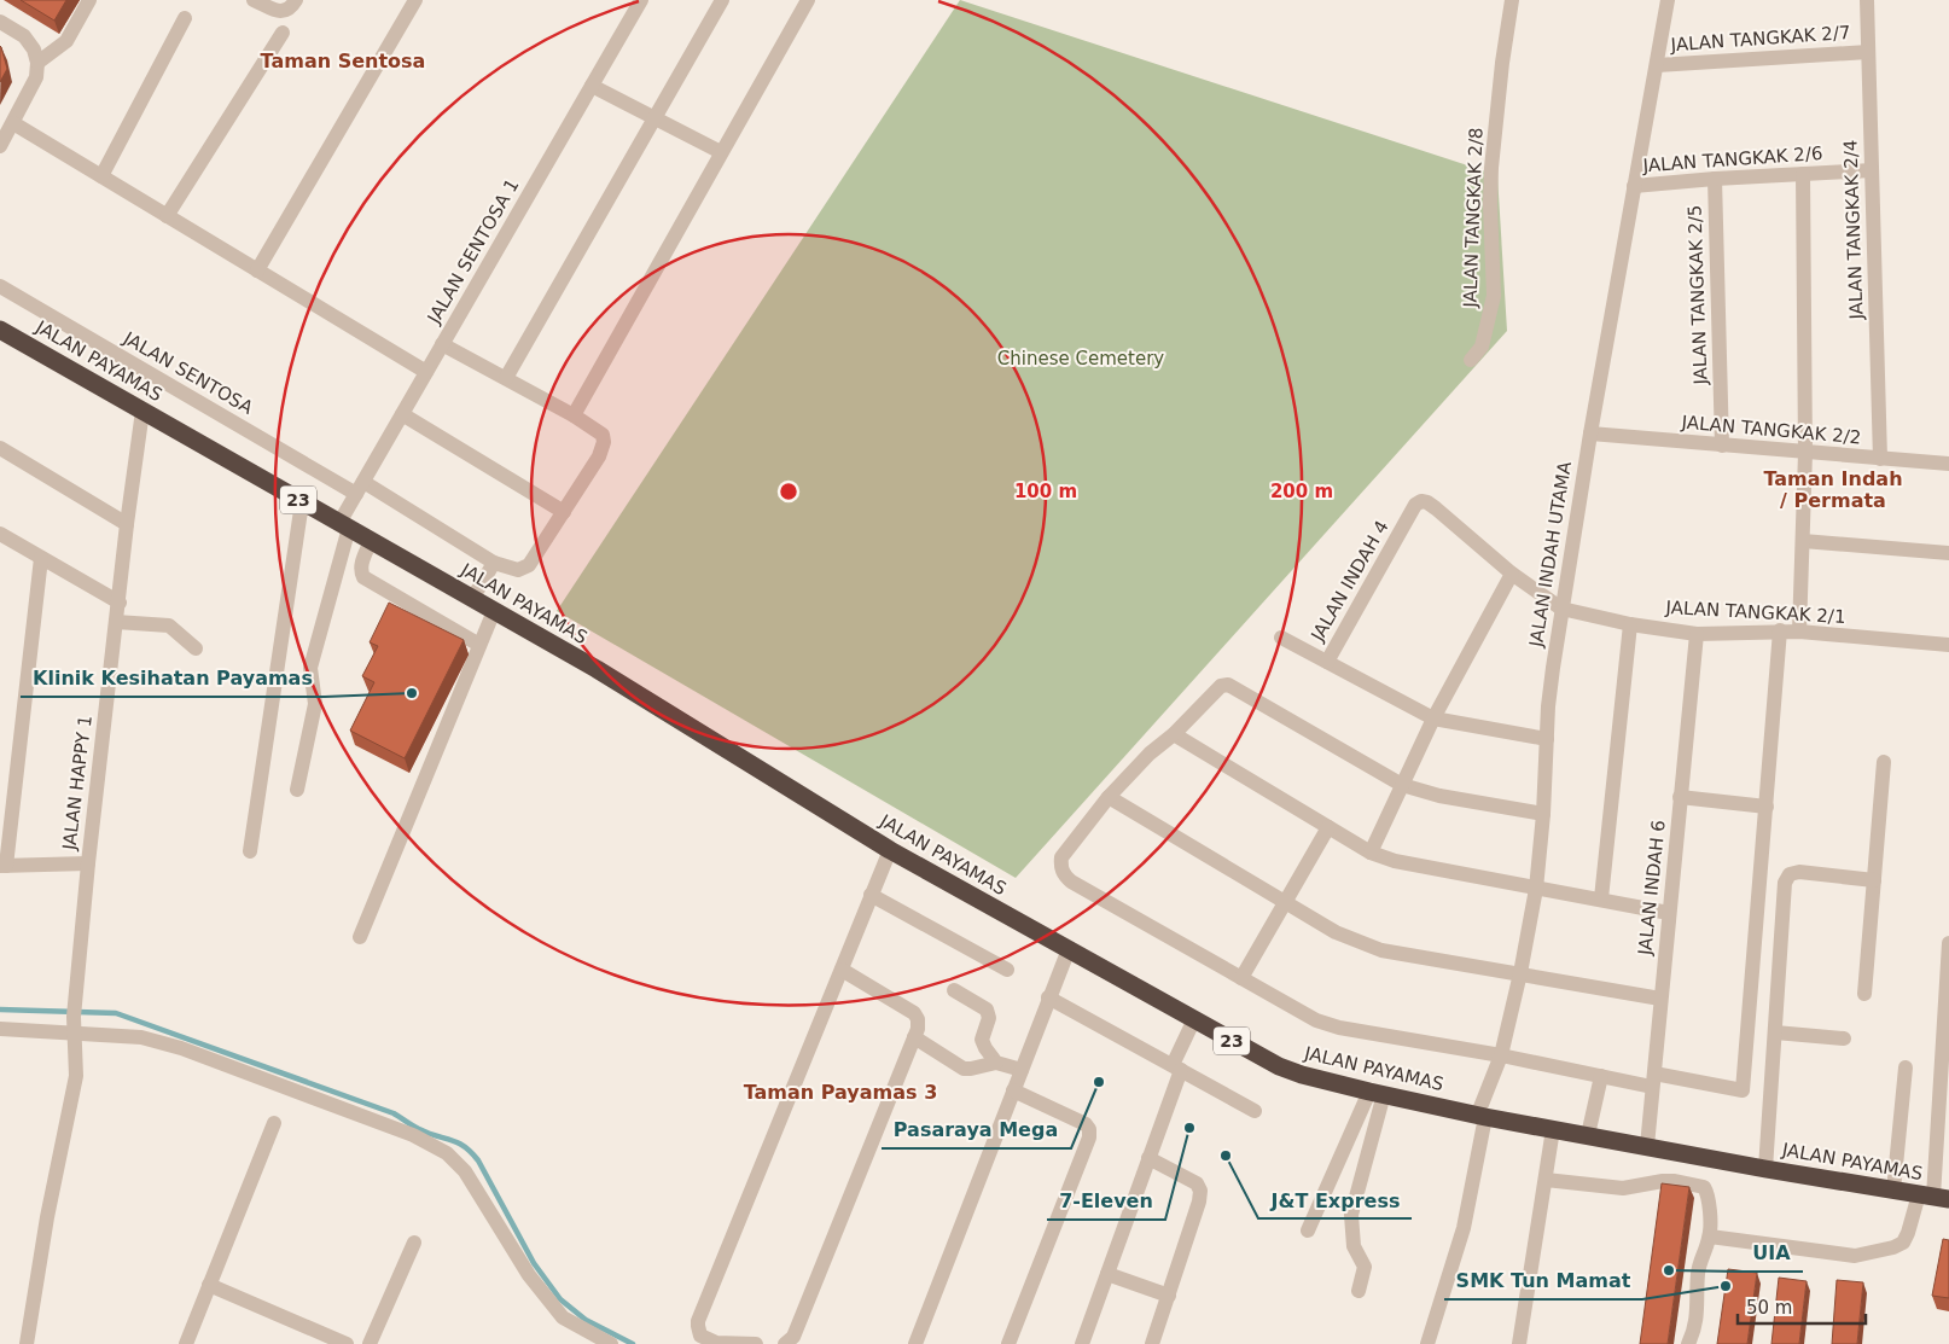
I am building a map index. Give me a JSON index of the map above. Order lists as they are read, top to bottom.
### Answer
{
  "streets": {
    "highway": ["JALAN PAYAMAS", "23"],
    "street": [
      "JALAN TANGKAK 2/7",
      "JALAN TANGKAK 2/6",
      "JALAN TANGKAK 2/8",
      "JALAN TANGKAK 2/4",
      "JALAN SENTOSA 1",
      "JALAN TANGKAK 2/5",
      "JALAN SENTOSA",
      "JALAN TANGKAK 2/2",
      "JALAN INDAH UTAMA",
      "JALAN INDAH 4",
      "JALAN TANGKAK 2/1",
      "JALAN HAPPY 1",
      "JALAN INDAH 6"
    ]
  },
  "crossings": [
    ["JALAN TANGKAK 2/7", "JALAN TANGKAK 2/4"],
    ["JALAN TANGKAK 2/7", "JALAN INDAH UTAMA"],
    ["JALAN TANGKAK 2/6", "JALAN TANGKAK 2/4"],
    ["JALAN TANGKAK 2/6", "JALAN TANGKAK 2/5"],
    ["JALAN TANGKAK 2/6", "JALAN INDAH UTAMA"],
    ["JALAN TANGKAK 2/4", "JALAN TANGKAK 2/2"],
    ["JALAN SENTOSA 1", "JALAN PAYAMAS"],
    ["JALAN SENTOSA 1", "JALAN SENTOSA"],
    ["JALAN TANGKAK 2/5", "JALAN TANGKAK 2/2"],
    ["JALAN PAYAMAS", "JALAN INDAH UTAMA"],
    ["JALAN PAYAMAS", "JALAN HAPPY 1"],
    ["JALAN PAYAMAS", "JALAN INDAH 6"],
    ["JALAN TANGKAK 2/2", "JALAN INDAH UTAMA"],
    ["JALAN INDAH UTAMA", "JALAN TANGKAK 2/1"],
    ["JALAN TANGKAK 2/1", "JALAN INDAH 6"]
  ],
  "districts": ["Taman Sentosa", "Taman Indah / Permata", "Taman Payamas 3"],
  "parks": ["Chinese Cemetery"],
  "places": [
    "Klinik Kesihatan Payamas",
    "Pasaraya Mega",
    "7-Eleven",
    "J&T Express",
    "UIA",
    "SMK Tun Mamat"
  ],
  "scale_bar": "50 m",
  "rings": ["100 m", "200 m"]
}
